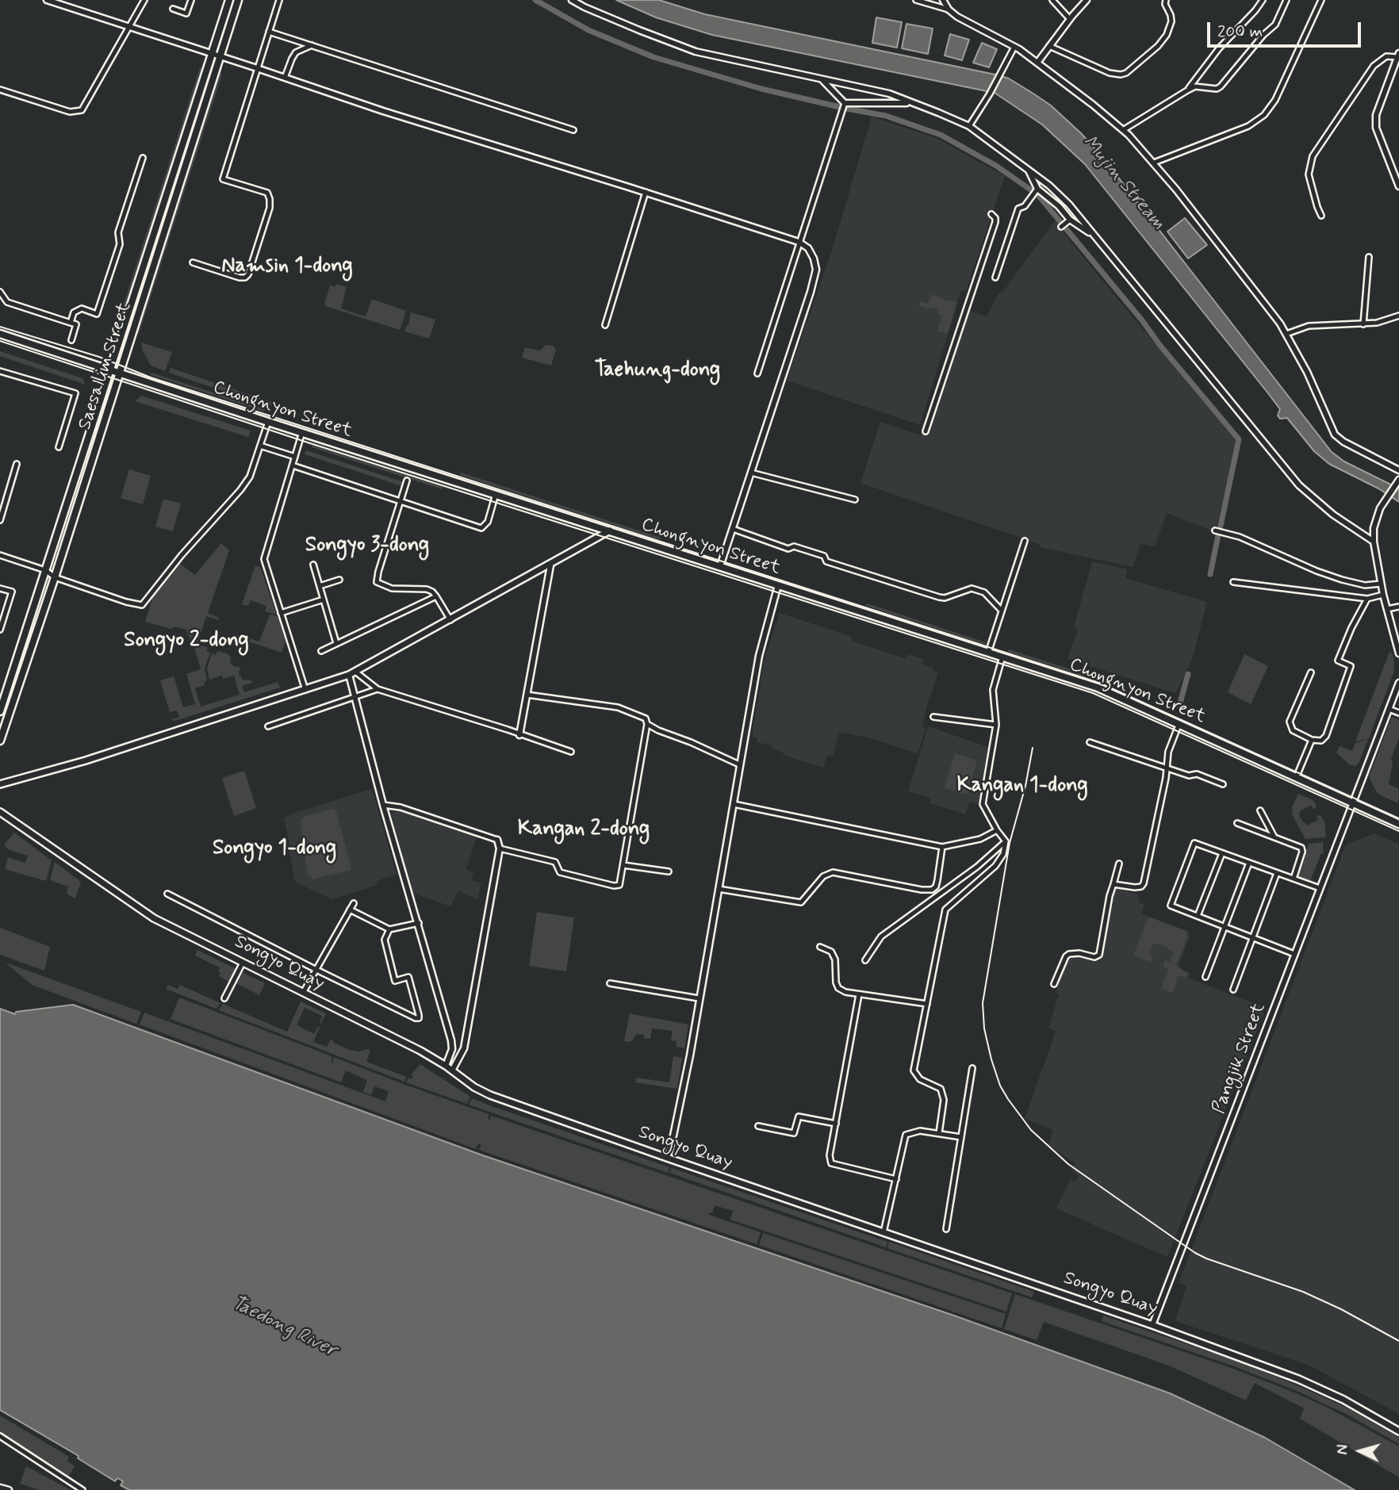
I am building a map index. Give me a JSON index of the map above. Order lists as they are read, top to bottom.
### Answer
{
  "streets": {
    "main road": ["Saesallim Street", "Chongnyon Street", "Songyo Quay"],
    "street": ["Pangjik Street"]
  },
  "crossings": [
    ["Saesallim Street", "Chongnyon Street"],
    ["Chongnyon Street", "Pangjik Street"],
    ["Songyo Quay", "Pangjik Street"]
  ],
  "districts": [
    "Namsin 1-dong",
    "Taehung-dong",
    "Songyo 3-dong",
    "Songyo 2-dong",
    "Kangan 1-dong",
    "Kangan 2-dong",
    "Songyo 1-dong"
  ],
  "water": ["Mujin Stream", "Taedong River"],
  "scale_bar": "200 m",
  "north": "left"
}
